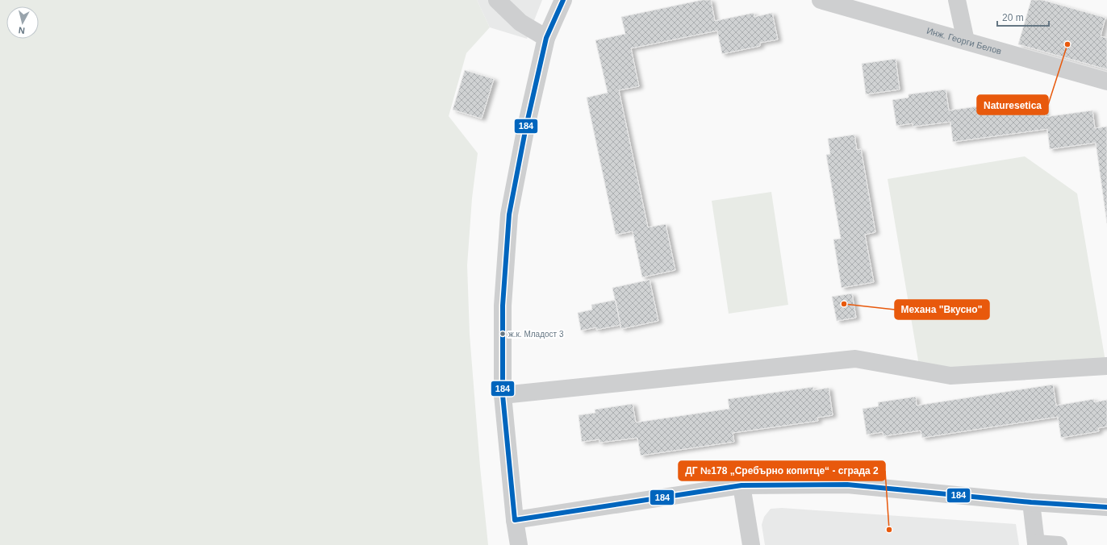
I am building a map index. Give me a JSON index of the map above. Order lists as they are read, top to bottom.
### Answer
{
  "streets": {
    "street": ["Инж. Георги Белов"]
  },
  "places": [
    "Naturesetica",
    "Механа \"Вкусно\"",
    "ж.к. Младост 3",
    "ДГ №178 „Сребърно копитце“ - сграда 2"
  ],
  "lines": ["transit line 184"],
  "scale_bar": "20 m",
  "north": "bottom"
}
